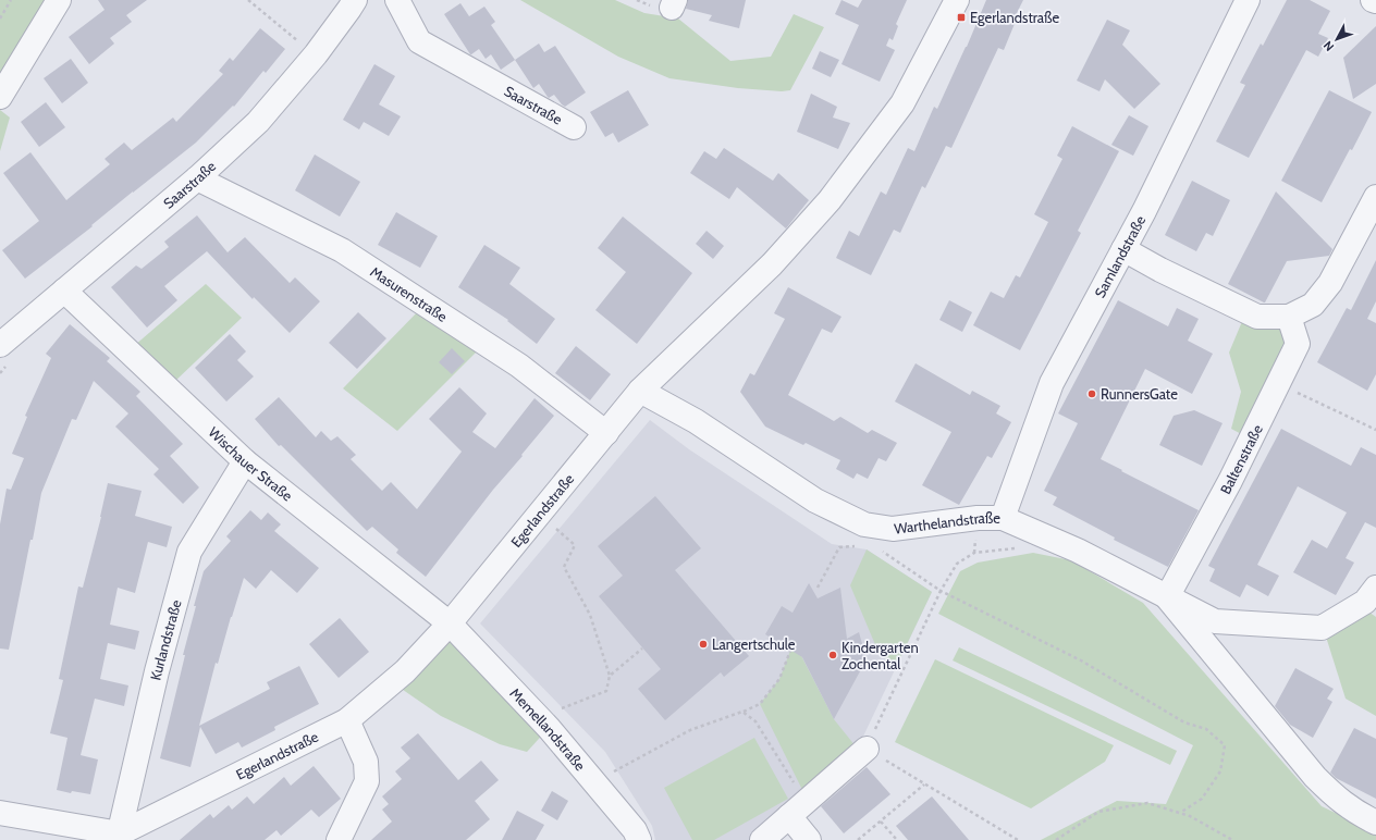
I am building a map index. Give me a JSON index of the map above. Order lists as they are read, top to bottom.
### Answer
{
  "streets": {
    "street": [
      "Saarstraße",
      "Samlandstraße",
      "Masurenstraße",
      "Baltenstraße",
      "Wischauer Straße",
      "Egerlandstraße",
      "Warthelandstraße",
      "Kurlandstraße",
      "Memellandstraße"
    ]
  },
  "crossings": [
    ["Saarstraße", "Masurenstraße"],
    ["Saarstraße", "Wischauer Straße"],
    ["Samlandstraße", "Warthelandstraße"],
    ["Masurenstraße", "Egerlandstraße"],
    ["Baltenstraße", "Warthelandstraße"],
    ["Wischauer Straße", "Egerlandstraße"],
    ["Wischauer Straße", "Kurlandstraße"],
    ["Wischauer Straße", "Memellandstraße"],
    ["Egerlandstraße", "Warthelandstraße"],
    ["Egerlandstraße", "Kurlandstraße"],
    ["Egerlandstraße", "Memellandstraße"]
  ],
  "places": {
    "transit": ["Egerlandstraße"],
    "other": ["RunnersGate", "Langertschule", "Kindergarten Zochental"]
  },
  "north": "bottom left"
}
